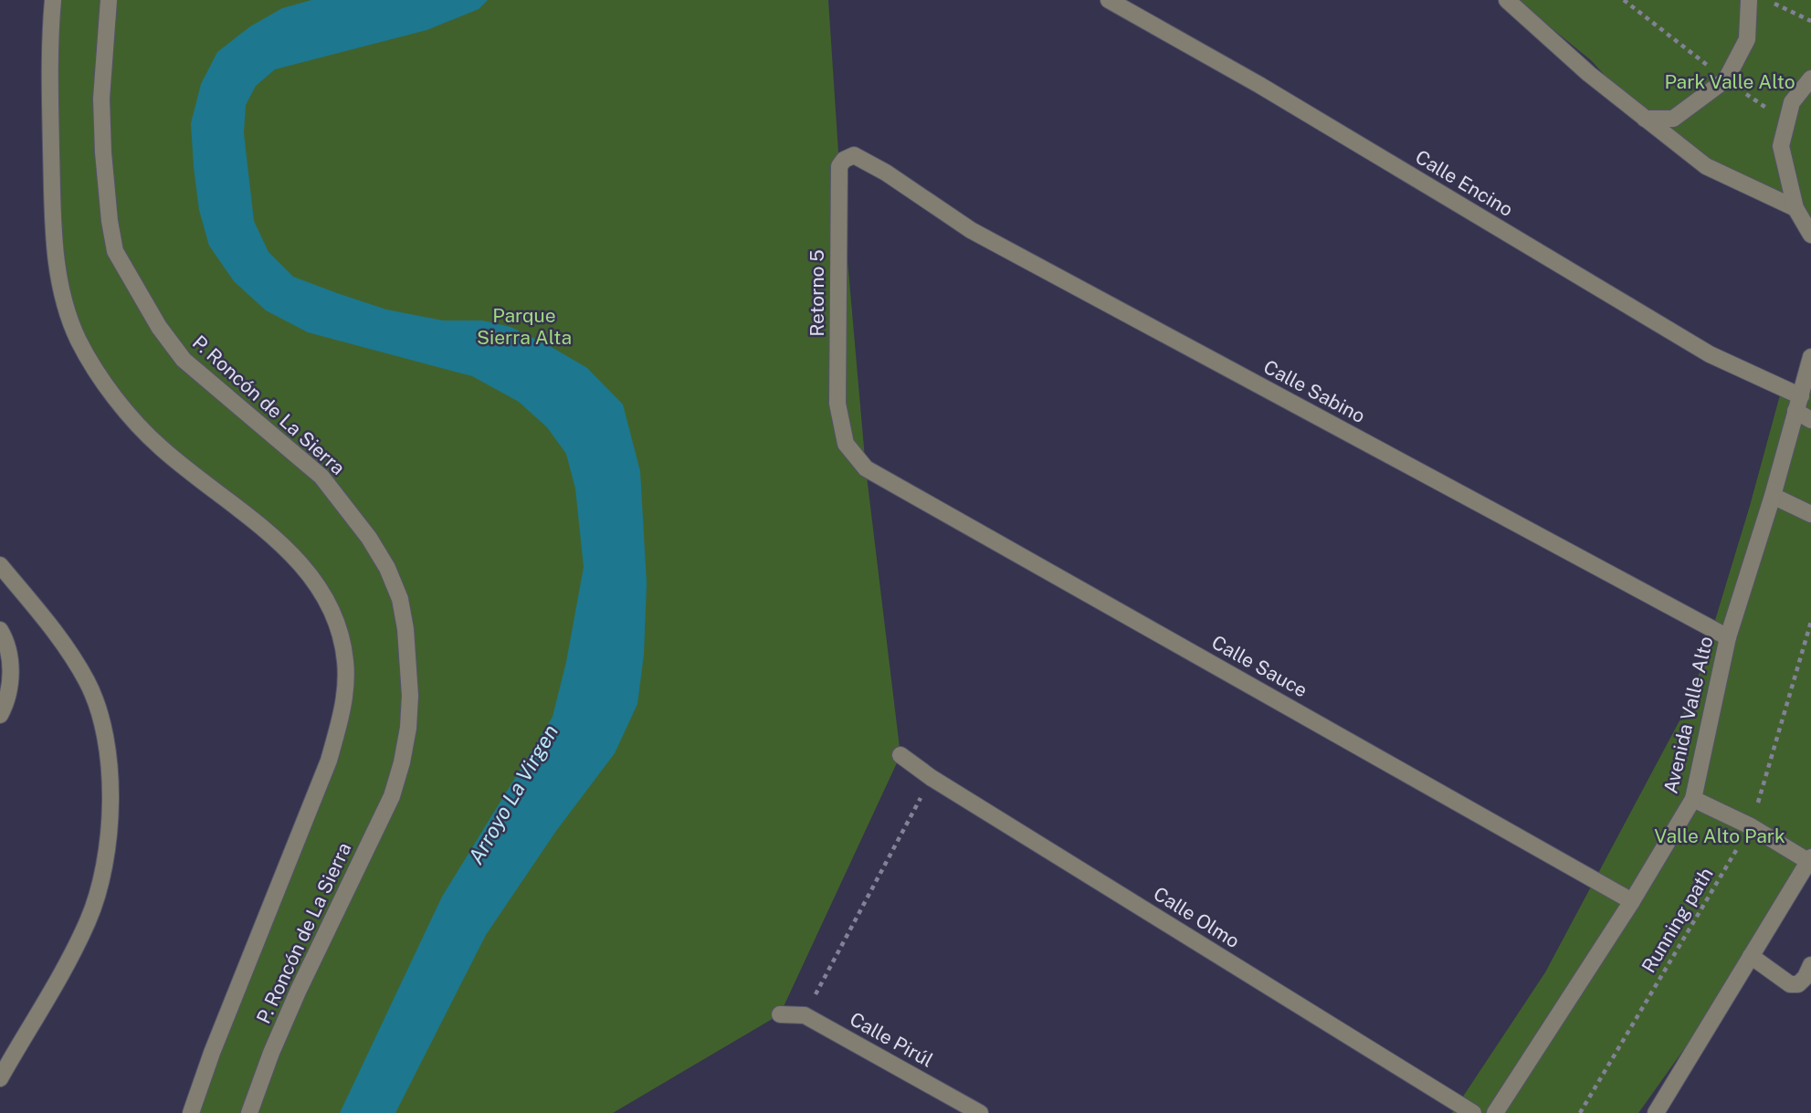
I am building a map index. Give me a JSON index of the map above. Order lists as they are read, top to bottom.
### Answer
{
  "streets": {
    "street": [
      "Calle Encino",
      "Retorno 5",
      "Calle Sabino",
      "P. Roncón de La Sierra",
      "Calle Sauce",
      "Avenida Valle Alto",
      "Calle Olmo",
      "Calle Pirúl"
    ],
    "path": ["Running path"]
  },
  "crossings": [
    ["Calle Encino", "Avenida Valle Alto"],
    ["Retorno 5", "Calle Sabino"],
    ["Retorno 5", "Calle Sauce"],
    ["Calle Sabino", "Avenida Valle Alto"],
    ["Calle Sauce", "Avenida Valle Alto"]
  ],
  "water": ["Arroyo La Virgen"],
  "parks": ["Park Valle Alto", "Parque Sierra Alta", "Valle Alto Park"]
}
